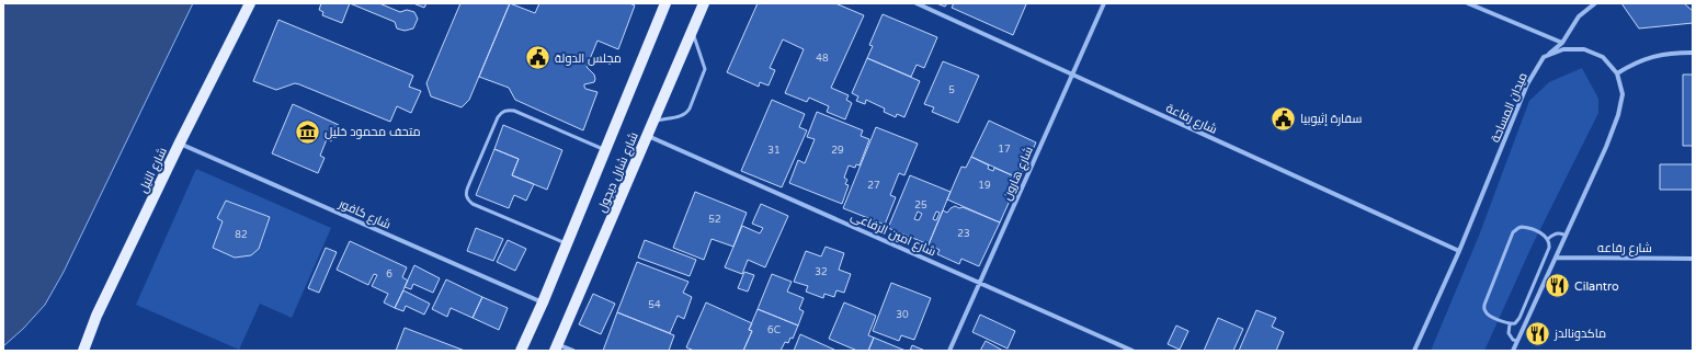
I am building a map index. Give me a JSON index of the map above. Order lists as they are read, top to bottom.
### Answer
{
  "streets": {
    "main road": ["شارع النيل", "شارع شارل ديجول"],
    "street": [
      "ميدان المساحة",
      "شارع رفاعة",
      "شارع هارون",
      "شارع كافور",
      "شارع امين الرفاعى",
      "شارع رفاعه"
    ]
  },
  "crossings": [
    ["ميدان المساحة", "شارع رفاعة"],
    ["شارع رفاعة", "شارع هارون"],
    ["شارع النيل", "شارع كافور"],
    ["شارع شارل ديجول", "شارع كافور"],
    ["شارع شارل ديجول", "شارع امين الرفاعى"],
    ["شارع هارون", "شارع امين الرفاعى"]
  ],
  "places": {
    "public building": ["مجلس الدولة", "سفارة إثيوبيا"],
    "museum": ["متحف محمود خليل"],
    "restaurant": ["Cilantro", "ماكدونالدز"]
  },
  "house_numbers": [
    "48",
    "5",
    "17",
    "31",
    "29",
    "27",
    "19",
    "25",
    "52",
    "23",
    "82",
    "32",
    "6",
    "54",
    "30",
    "6C"
  ]
}
